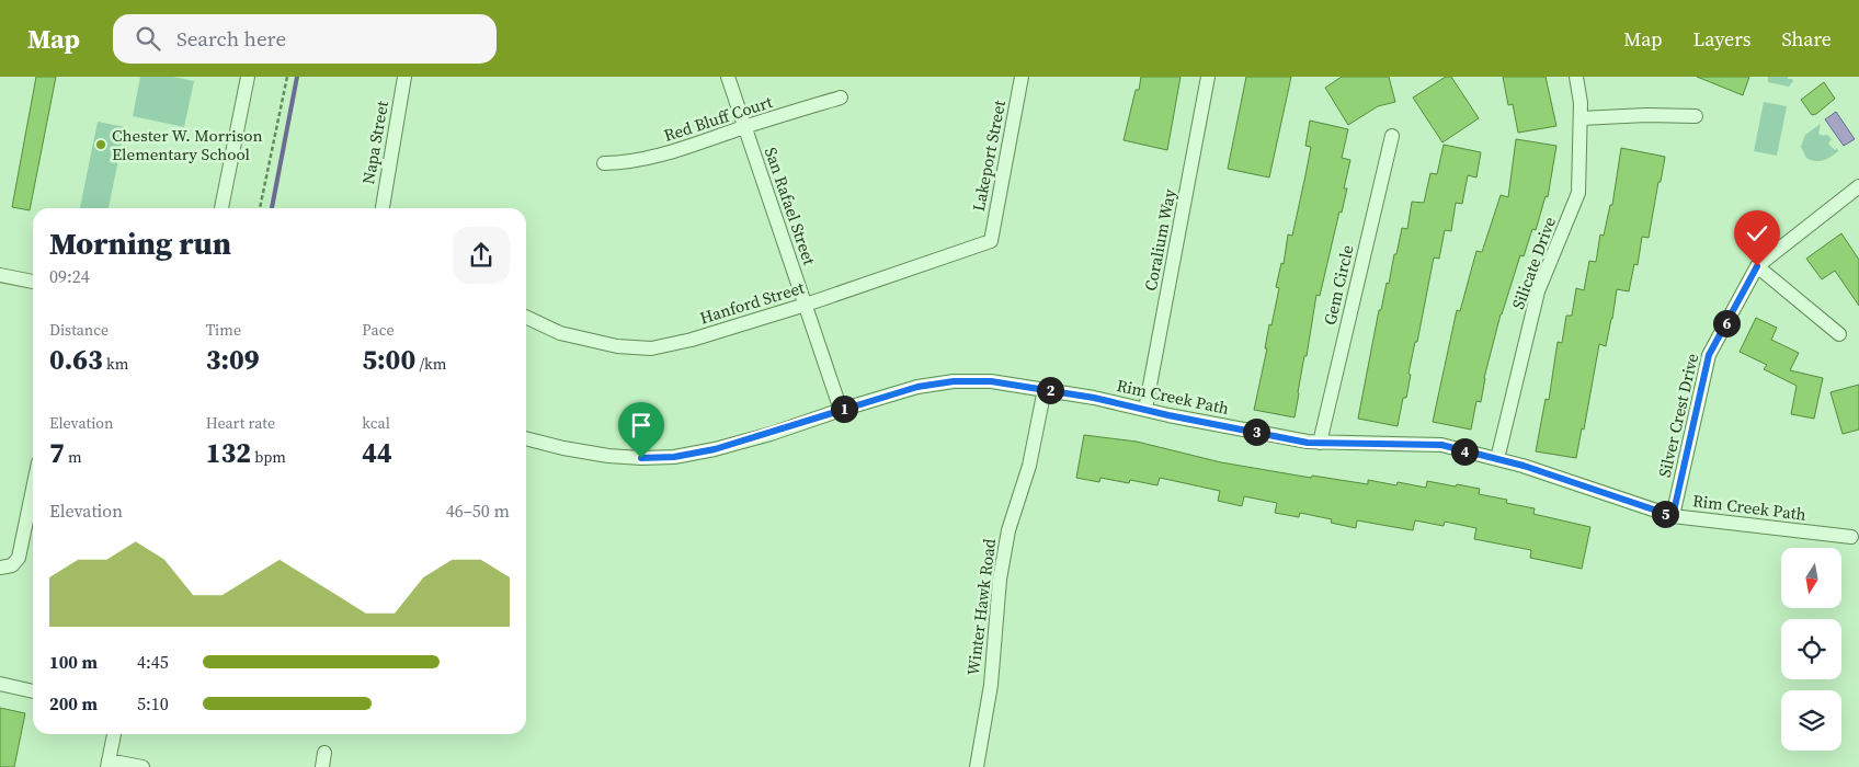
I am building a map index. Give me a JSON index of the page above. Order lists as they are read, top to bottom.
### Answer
{
  "streets": {
    "street": [
      "Red Bluff Court",
      "Napa Street",
      "Lakeport Street",
      "San Rafael Street",
      "Coralium Way",
      "Silicate Drive",
      "Gem Circle",
      "Hanford Street",
      "Rim Creek Path",
      "Silver Crest Drive",
      "Winter Hawk Road"
    ]
  },
  "crossings": [
    ["Red Bluff Court", "San Rafael Street"],
    ["Lakeport Street", "Hanford Street"],
    ["San Rafael Street", "Hanford Street"],
    ["San Rafael Street", "Rim Creek Path"],
    ["Coralium Way", "Rim Creek Path"],
    ["Silicate Drive", "Rim Creek Path"],
    ["Gem Circle", "Rim Creek Path"],
    ["Rim Creek Path", "Silver Crest Drive"],
    ["Rim Creek Path", "Winter Hawk Road"]
  ],
  "places": ["Chester W. Morrison Elementary School"],
  "north": "bottom",
  "page": {
    "header": "Map",
    "search": "Search here",
    "nav": ["Map", "Layers", "Share"],
    "heading": ["Morning run", "09:24"],
    "stats": [
      ["Distance", "0.63 km"],
      ["Time", "3:09"],
      ["Pace", "5:00 /km"],
      ["Elevation", "7 m"],
      ["Heart rate", "132 bpm"],
      ["kcal", "44"]
    ],
    "pins": [
      "6",
      "2",
      "1",
      "3",
      "4",
      "5"
    ],
    "chart": ["Elevation", "46–50 m"],
    "list": [
      {
        "name": "100 m",
        "note": "4:45"
      },
      {
        "name": "200 m",
        "note": "5:10"
      }
    ]
  }
}
